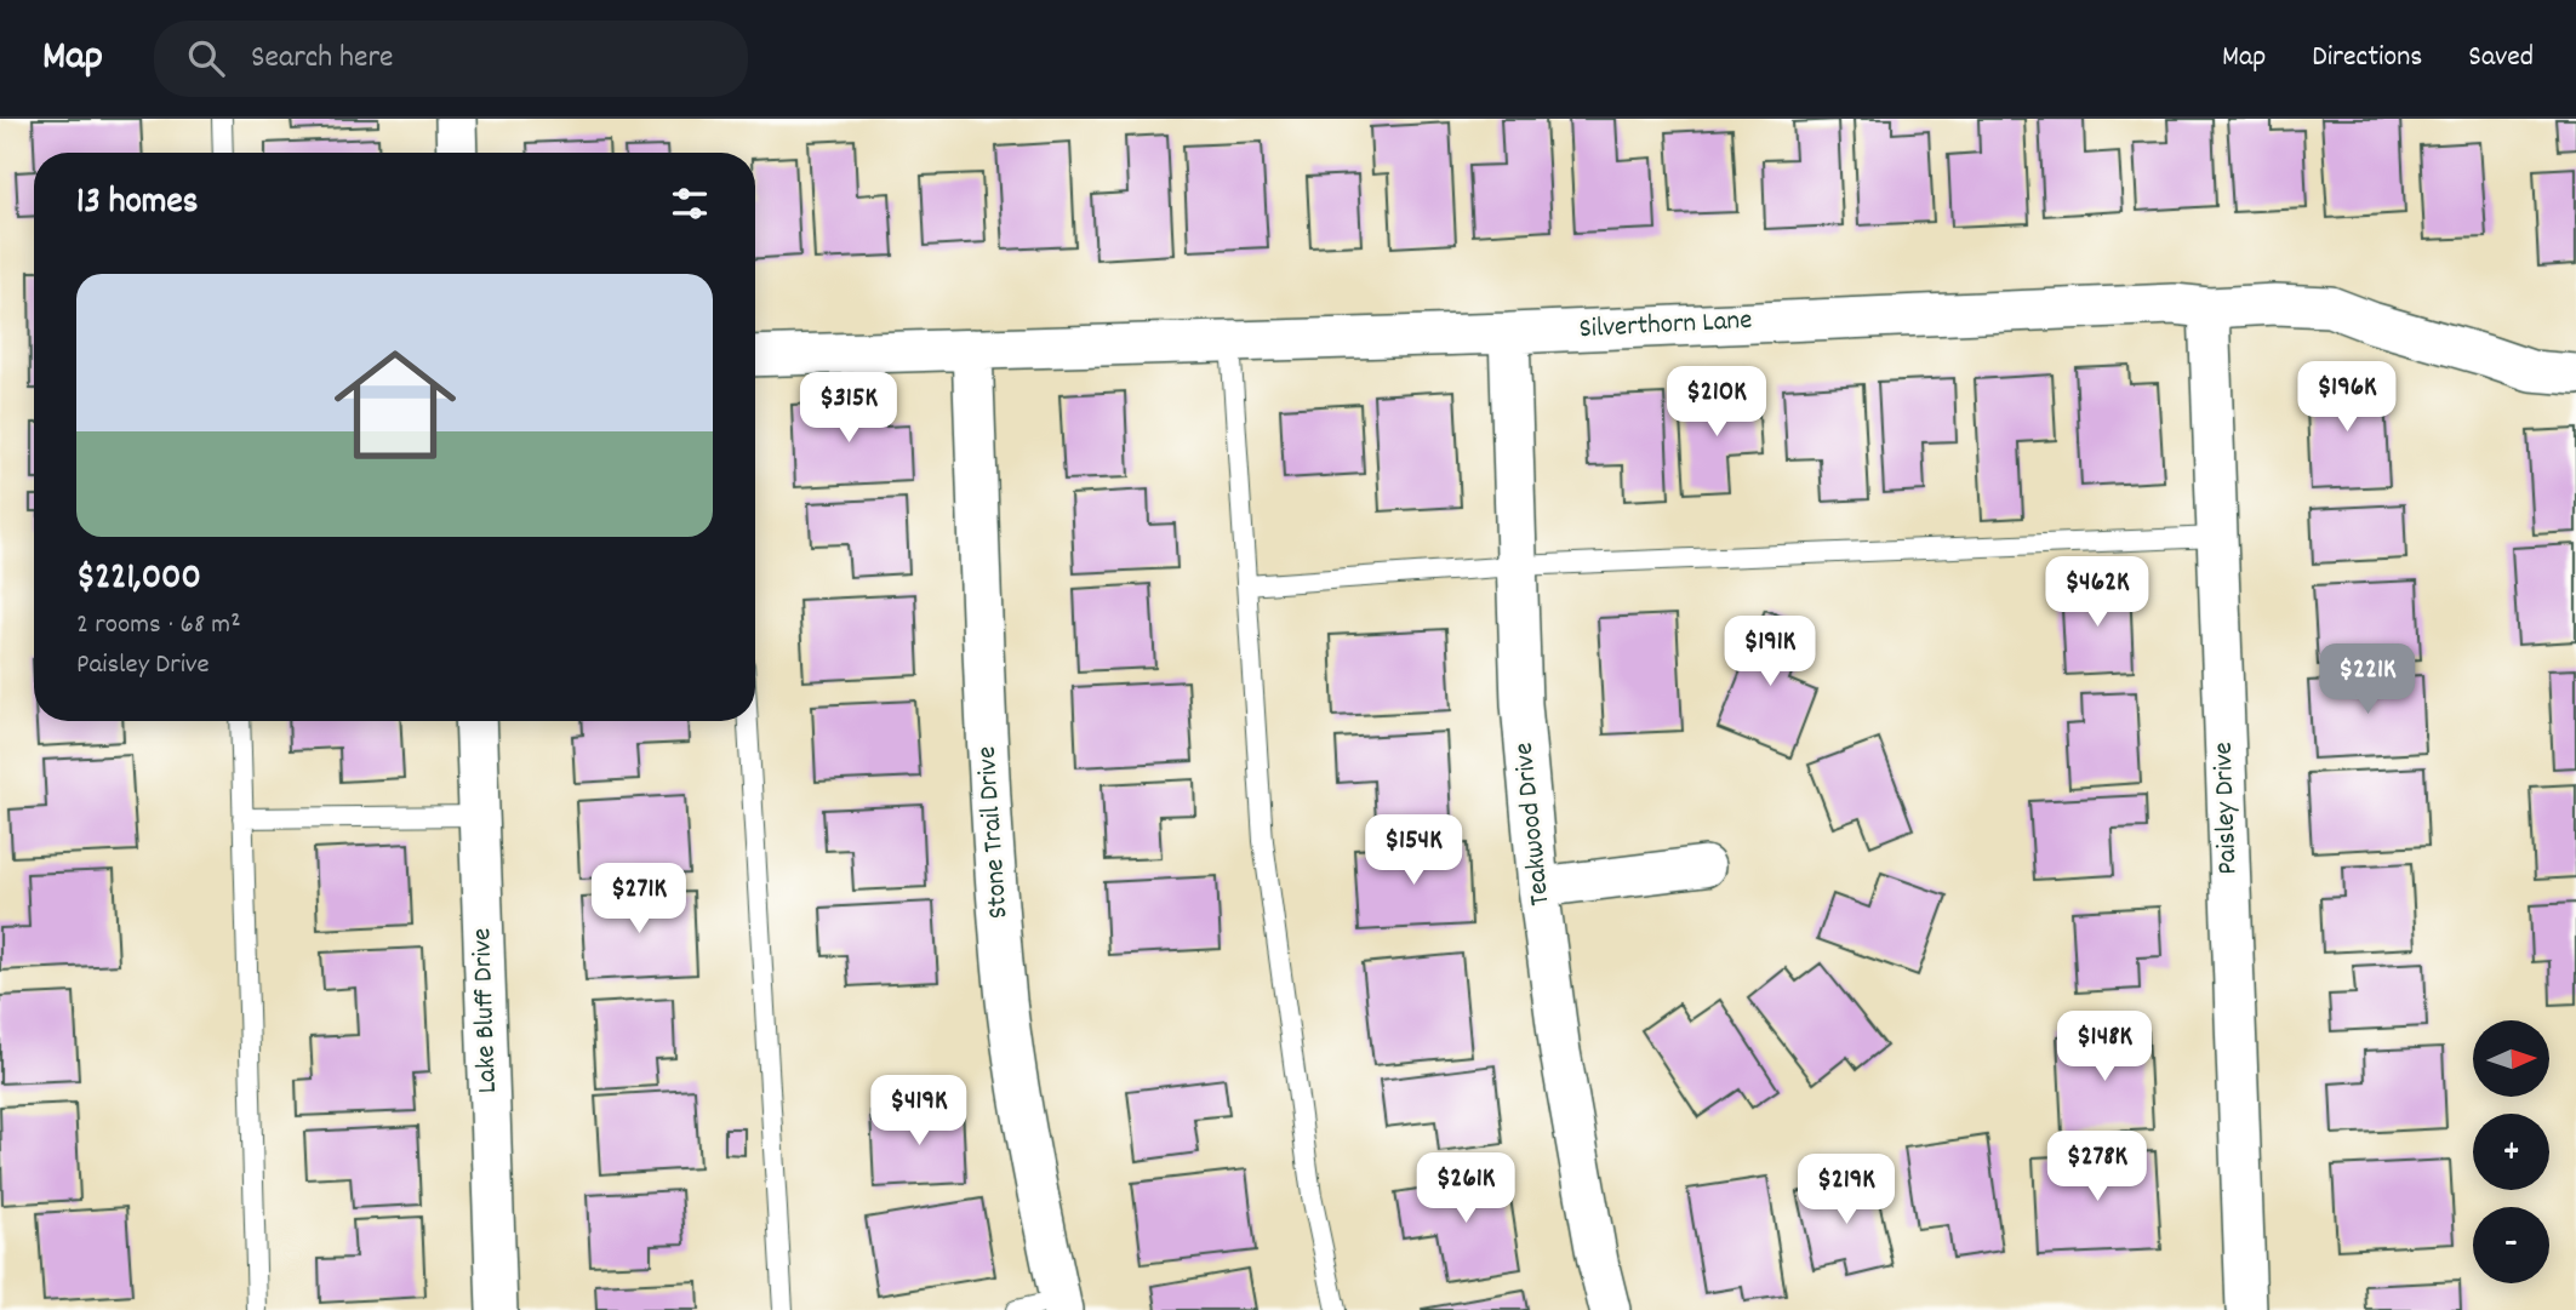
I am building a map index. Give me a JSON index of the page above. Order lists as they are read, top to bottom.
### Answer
{
  "streets": {
    "street": [
      "Silverthorn Lane",
      "Paisley Drive",
      "Teakwood Drive",
      "Stone Trail Drive",
      "Lake Bluff Drive"
    ]
  },
  "crossings": [
    ["Silverthorn Lane", "Paisley Drive"],
    ["Silverthorn Lane", "Teakwood Drive"],
    ["Silverthorn Lane", "Stone Trail Drive"]
  ],
  "north": "right",
  "page": {
    "header": "Map",
    "search": "Search here",
    "nav": ["Map", "Directions", "Saved"],
    "heading": "13 homes",
    "list": [
      {
        "name": "$221,000",
        "note": "2 rooms · 68 m² · Paisley Drive"
      }
    ],
    "price": [
      "$196K",
      "$210K",
      "$315K",
      "$462K",
      "$191K",
      "$221K",
      "$154K",
      "$271K",
      "$148K",
      "$419K",
      "$278K",
      "$261K",
      "$219K"
    ],
    "map_buttons": ["+", "−"]
  }
}
